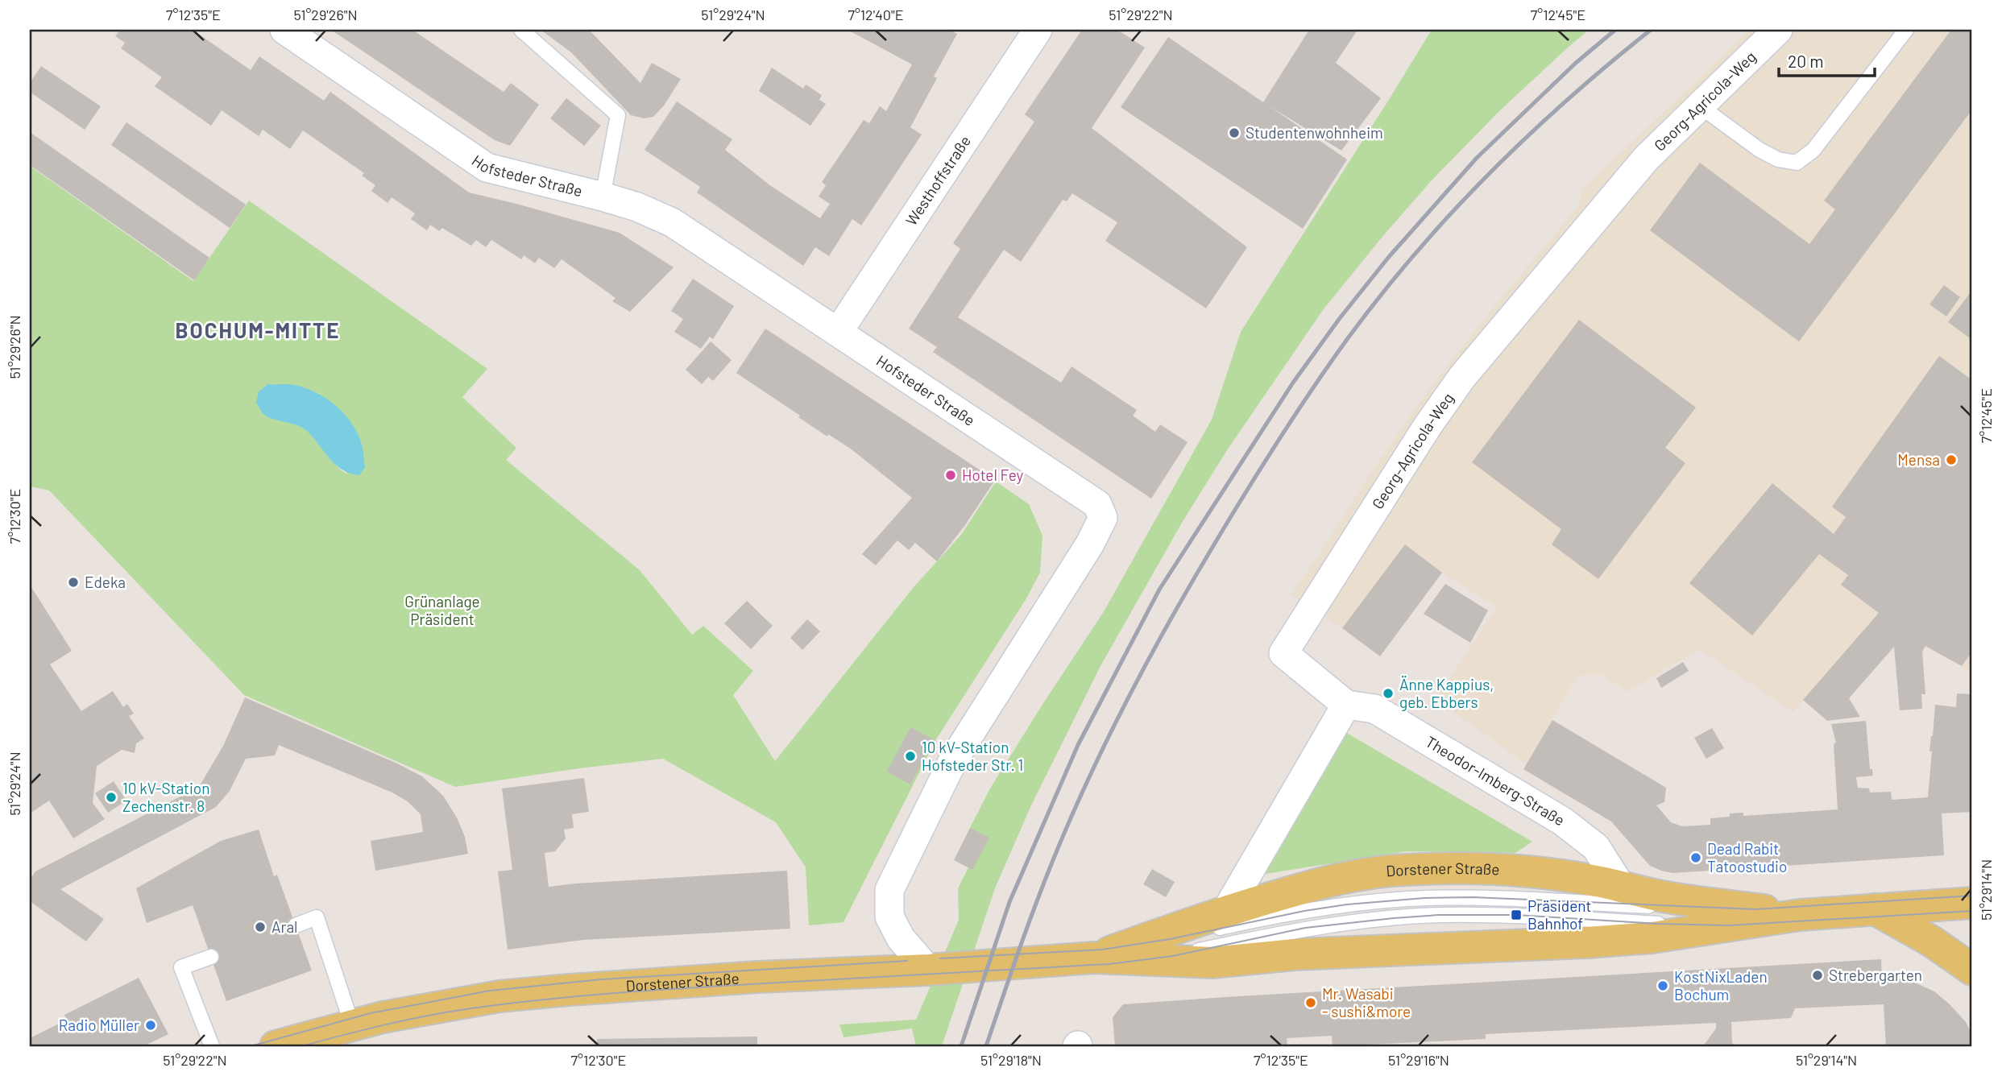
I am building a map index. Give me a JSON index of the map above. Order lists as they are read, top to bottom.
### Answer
{
  "streets": {
    "main road": ["Dorstener Straße"],
    "street": [
      "Georg-Agricola-Weg",
      "Hofsteder Straße",
      "Westhoffstraße",
      "Theodor-Imberg-Straße"
    ]
  },
  "crossings": [
    ["Georg-Agricola-Weg", "Theodor-Imberg-Straße"],
    ["Hofsteder Straße", "Westhoffstraße"],
    ["Hofsteder Straße", "Dorstener Straße"],
    ["Theodor-Imberg-Straße", "Dorstener Straße"]
  ],
  "districts": ["BOCHUM-MITTE"],
  "parks": ["Grünanlage Präsident"],
  "places": {
    "other": [
      "Studentenwohnheim",
      "Mensa",
      "Hotel Fey",
      "Edeka",
      "Änne Kappius, geb. Ebbers",
      "10 kV-Station Hofsteder Str. 1",
      "10 kV-Station Zechenstr. 8",
      "Dead Rabit Tatoostudio",
      "Aral",
      "Strebergarten",
      "KostNixLaden Bochum",
      "Mr. Wasabi - sushi&more",
      "Radio Müller"
    ],
    "transit": ["Präsident Bahnhof"]
  },
  "scale_bar": "20 m",
  "coordinates": [
    "7°12'35\"E",
    "51°29'26\"N",
    "51°29'24\"N",
    "7°12'40\"E",
    "51°29'22\"N",
    "7°12'45\"E",
    "7°12'30\"E",
    "51°29'14\"N",
    "51°29'18\"N",
    "51°29'16\"N"
  ]
}
